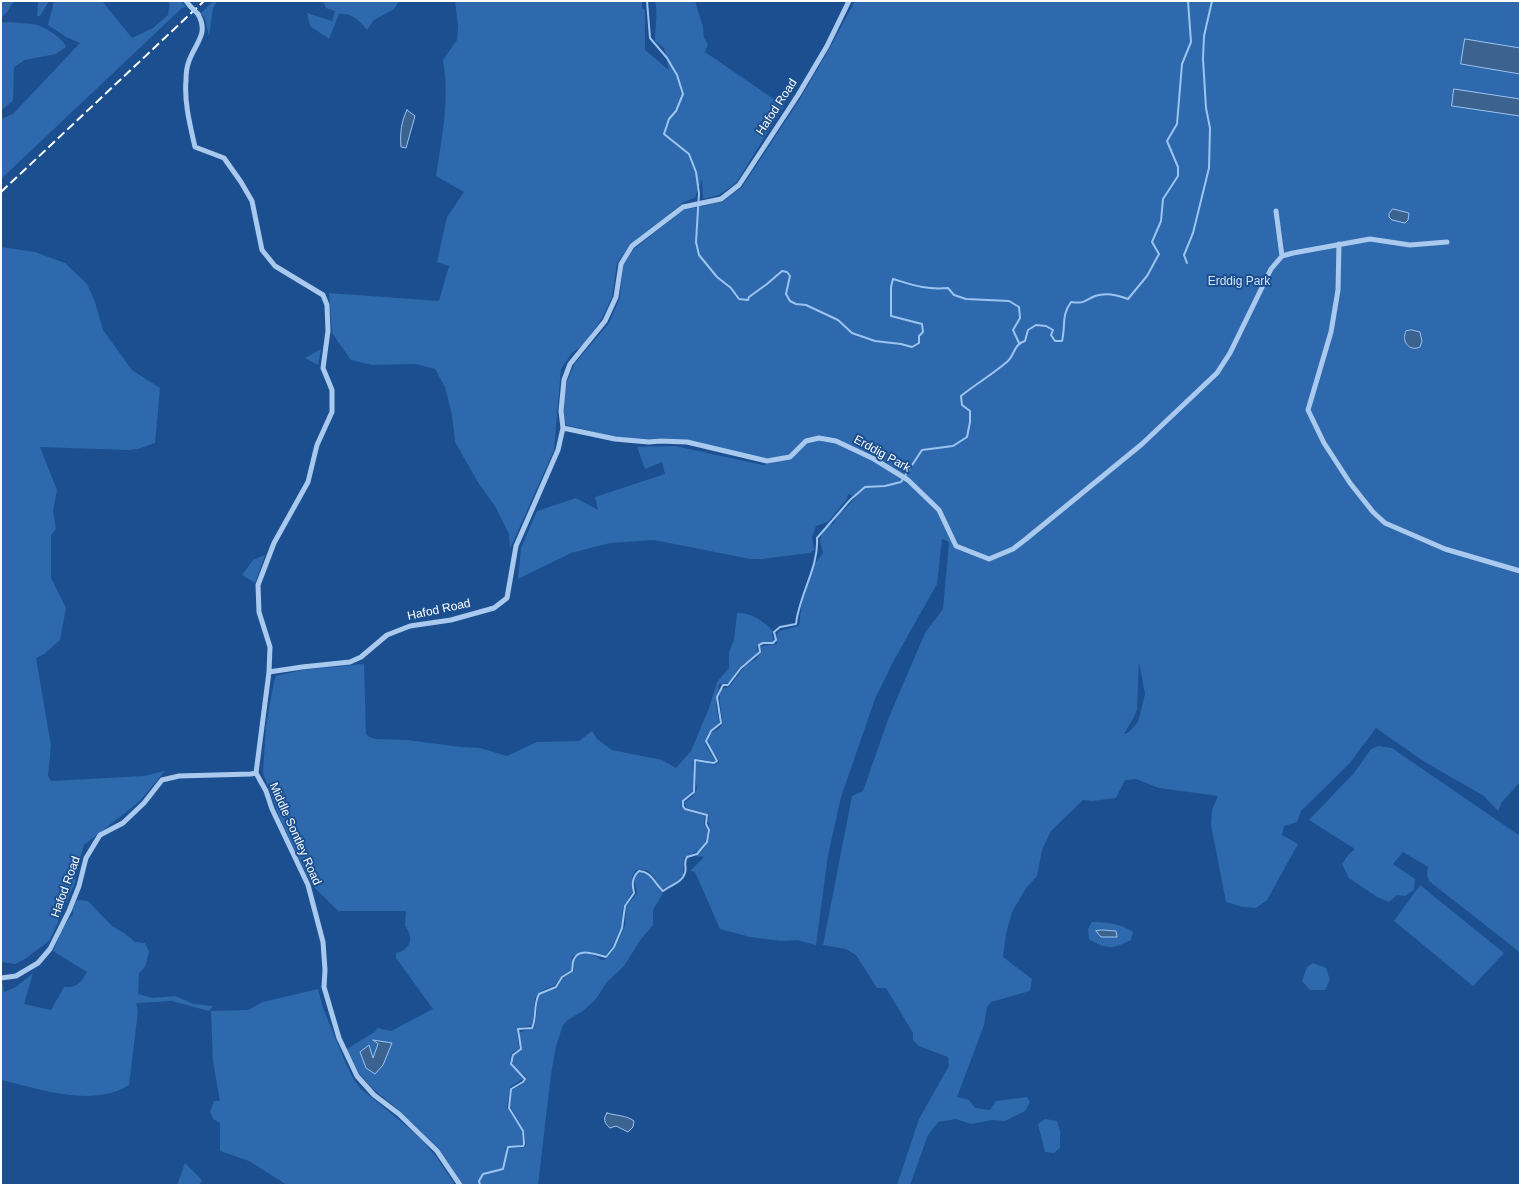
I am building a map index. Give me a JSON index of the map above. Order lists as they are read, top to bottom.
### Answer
{
  "streets": {
    "street": ["Hafod Road", "Erddig Park", "Middle Sontley Road"]
  },
  "crossings": [
    ["Hafod Road", "Erddig Park"],
    ["Hafod Road", "Middle Sontley Road"]
  ],
  "parks": ["Erddig Park"]
}
